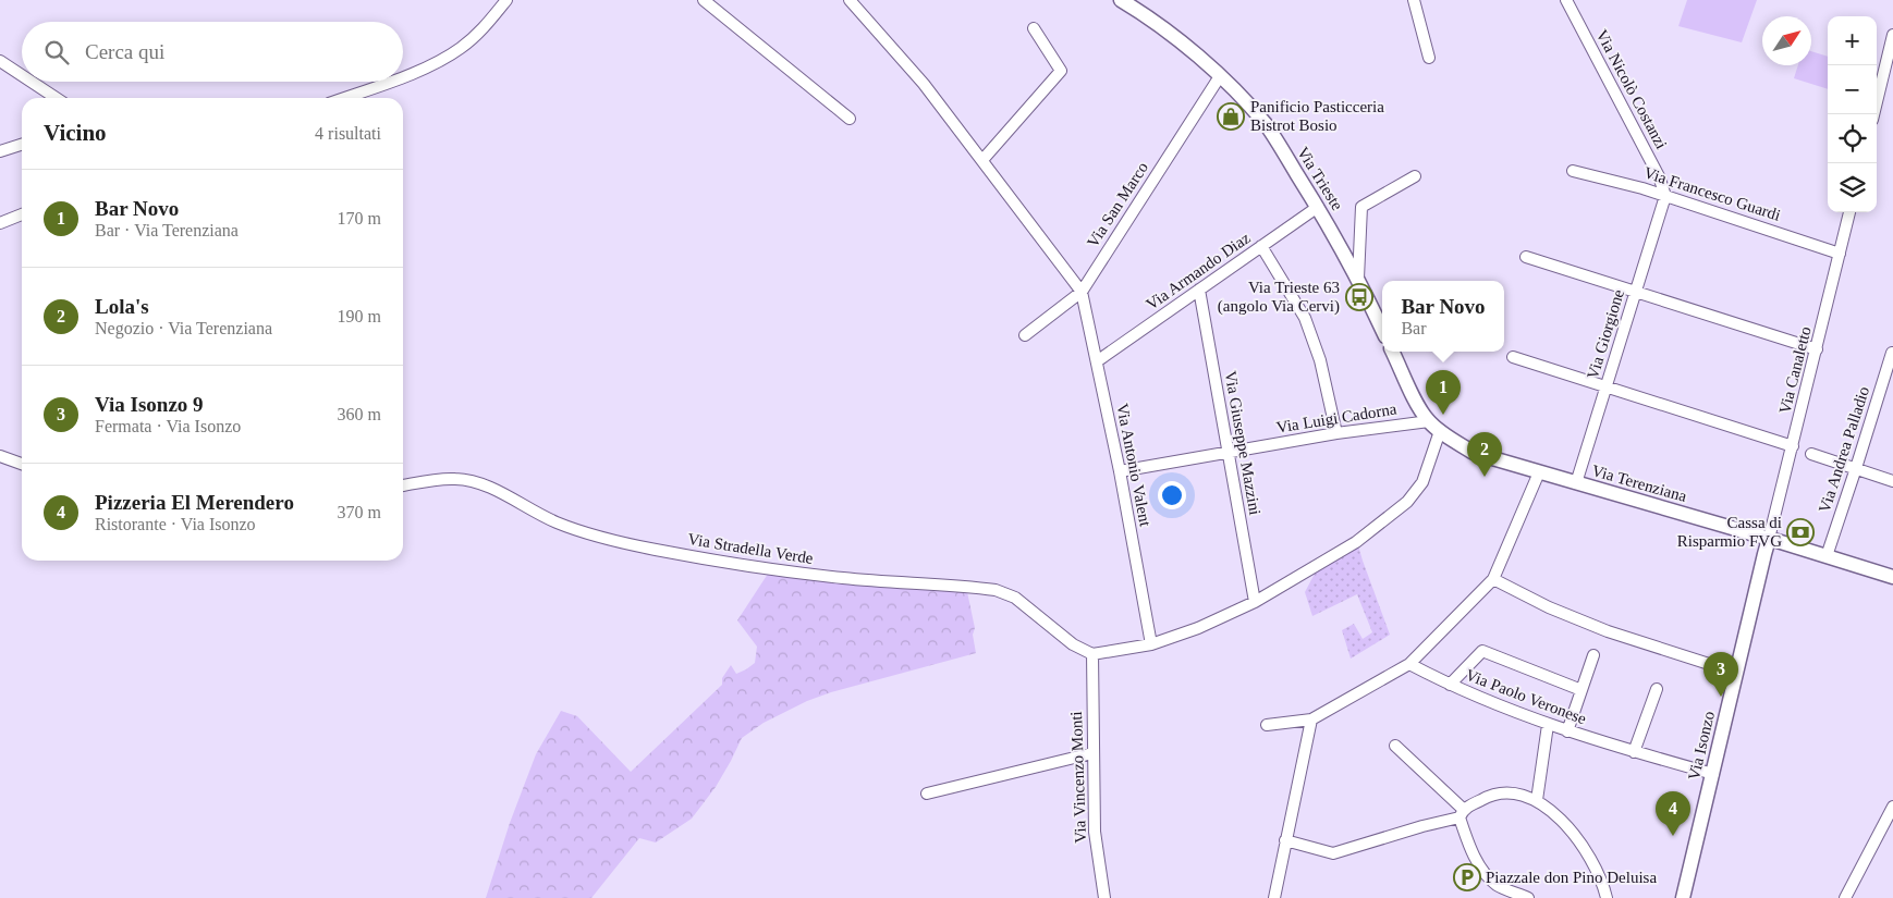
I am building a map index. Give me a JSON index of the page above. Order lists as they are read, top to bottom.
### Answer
{
  "streets": {
    "street": [
      "Via Nicolò Costanzi",
      "Via Trieste",
      "Via Francesco Guardi",
      "Via San Marco",
      "Via Armando Diaz",
      "Via Giorgione",
      "Via Canaletto",
      "Via Luigi Cadorna",
      "Via Giuseppe Mazzini",
      "Via Andrea Palladio",
      "Via Antonio Valent",
      "Via Terenziana",
      "Via Stradella Verde",
      "Via Paolo Veronese",
      "Via Isonzo",
      "Via Vincenzo Monti"
    ]
  },
  "crossings": [
    ["Via Nicolò Costanzi", "Via Francesco Guardi"],
    ["Via Nicolò Costanzi", "Via Giorgione"],
    ["Via Trieste", "Via San Marco"],
    ["Via Trieste", "Via Armando Diaz"],
    ["Via Francesco Guardi", "Via Giorgione"],
    ["Via Francesco Guardi", "Via Canaletto"],
    ["Via San Marco", "Via Antonio Valent"],
    ["Via Armando Diaz", "Via Giuseppe Mazzini"],
    ["Via Armando Diaz", "Via Antonio Valent"],
    ["Via Giorgione", "Via Terenziana"],
    ["Via Canaletto", "Via Terenziana"],
    ["Via Canaletto", "Via Isonzo"],
    ["Via Luigi Cadorna", "Via Giuseppe Mazzini"],
    ["Via Luigi Cadorna", "Via Antonio Valent"],
    ["Via Luigi Cadorna", "Via Terenziana"],
    ["Via Andrea Palladio", "Via Terenziana"],
    ["Via Terenziana", "Via Isonzo"],
    ["Via Stradella Verde", "Via Vincenzo Monti"],
    ["Via Paolo Veronese", "Via Isonzo"]
  ],
  "places": {
    "shop": ["Panificio Pasticceria Bistrot Bosio"],
    "bus stop": ["Via Trieste 63 (angolo Via Cervi)"],
    "bank": ["Cassa di Risparmio FVG"],
    "parking": ["Piazzale don Pino Deluisa"]
  },
  "north": "top right",
  "page": {
    "map_buttons": ["+", "−"],
    "search": "Cerca qui",
    "heading": ["Vicino", "4 risultati"],
    "list": [
      {
        "mark": "1",
        "name": "Bar Novo",
        "note": "Bar · Via Terenziana",
        "value": "170 m"
      },
      {
        "mark": "2",
        "name": "Lola's",
        "note": "Negozio · Via Terenziana",
        "value": "190 m"
      },
      {
        "mark": "3",
        "name": "Via Isonzo 9",
        "note": "Fermata · Via Isonzo",
        "value": "360 m"
      },
      {
        "mark": "4",
        "name": "Pizzeria El Merendero",
        "note": "Ristorante · Via Isonzo",
        "value": "370 m"
      }
    ],
    "popup": ["Bar Novo", "Bar"],
    "pins": [
      "1",
      "2",
      "3",
      "4"
    ]
  }
}
